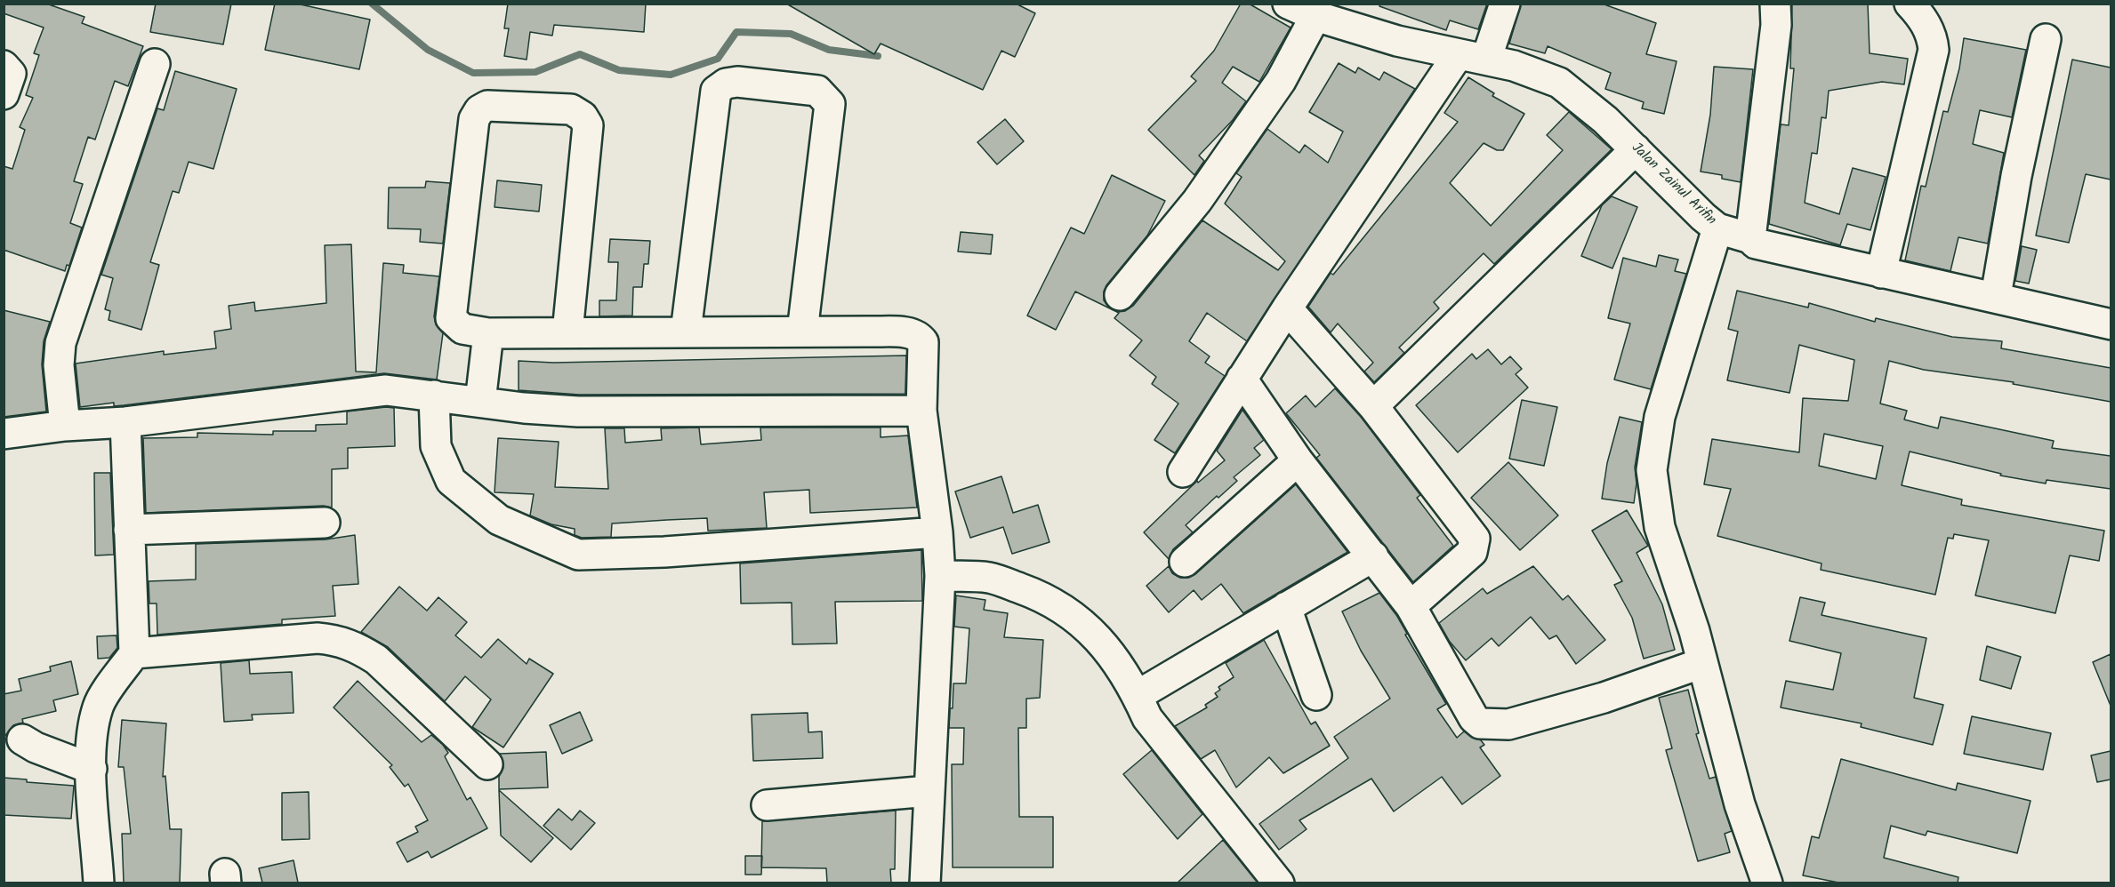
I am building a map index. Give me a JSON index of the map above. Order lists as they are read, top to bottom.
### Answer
{
  "streets": {
    "street": ["Jalan Zainul Arifin"]
  }
}
